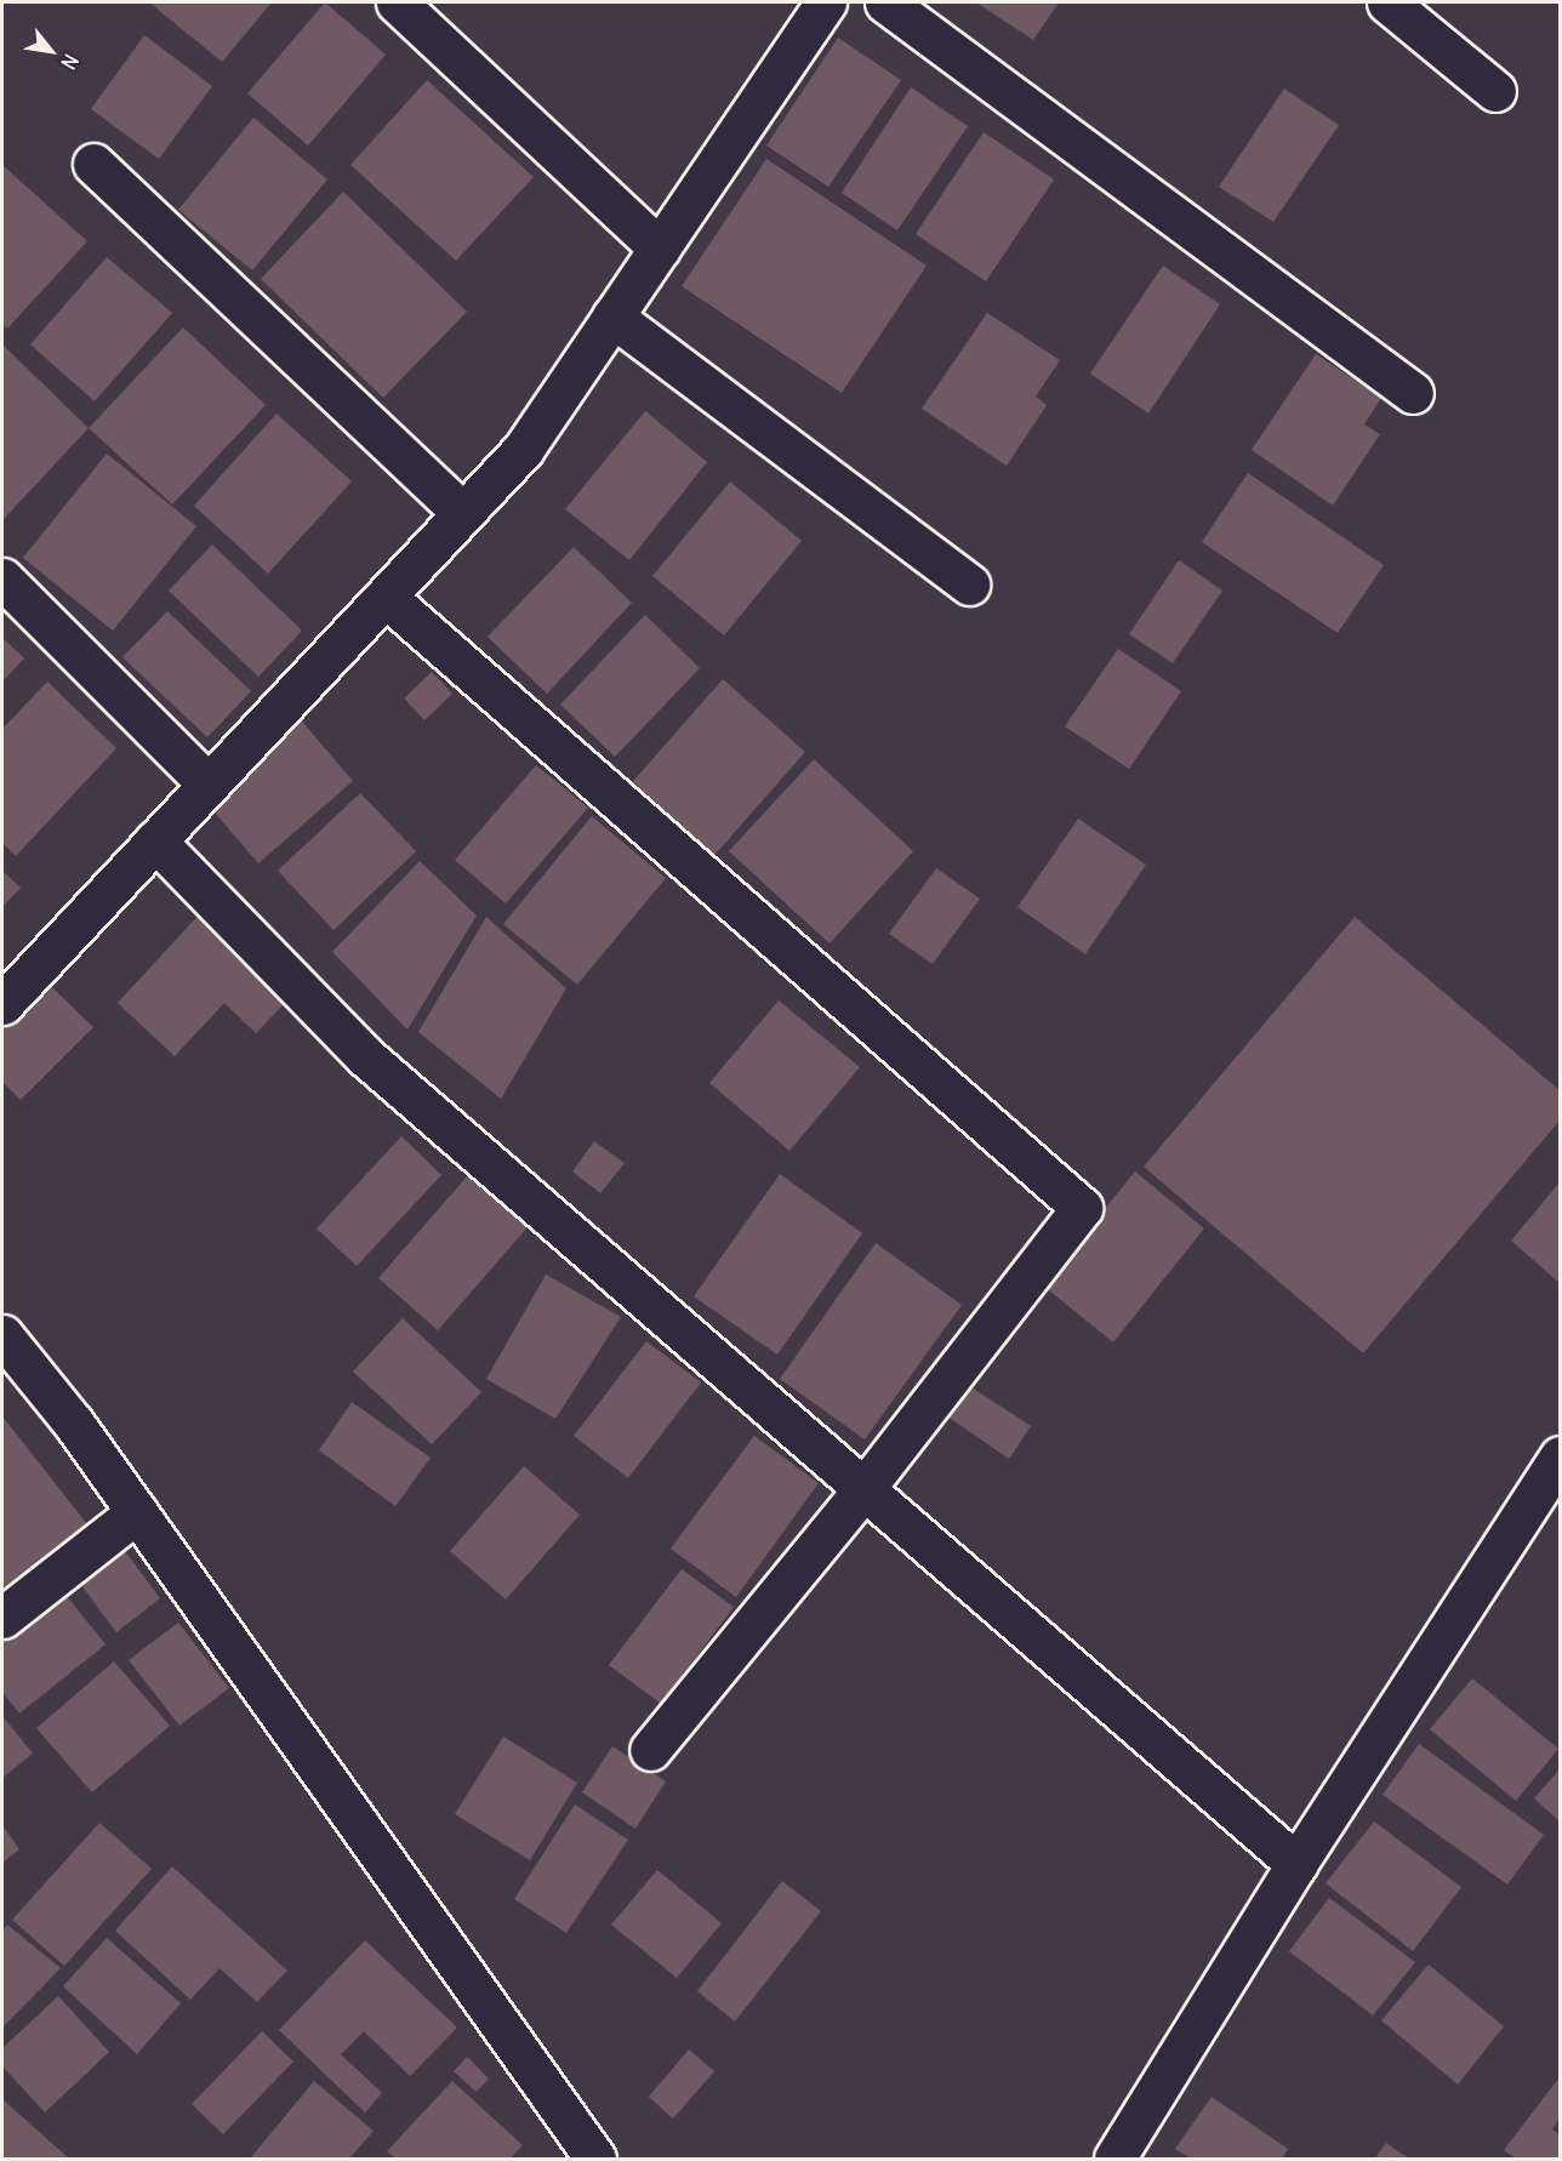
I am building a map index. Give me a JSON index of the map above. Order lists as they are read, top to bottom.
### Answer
{
  "north": "bottom right"
}
